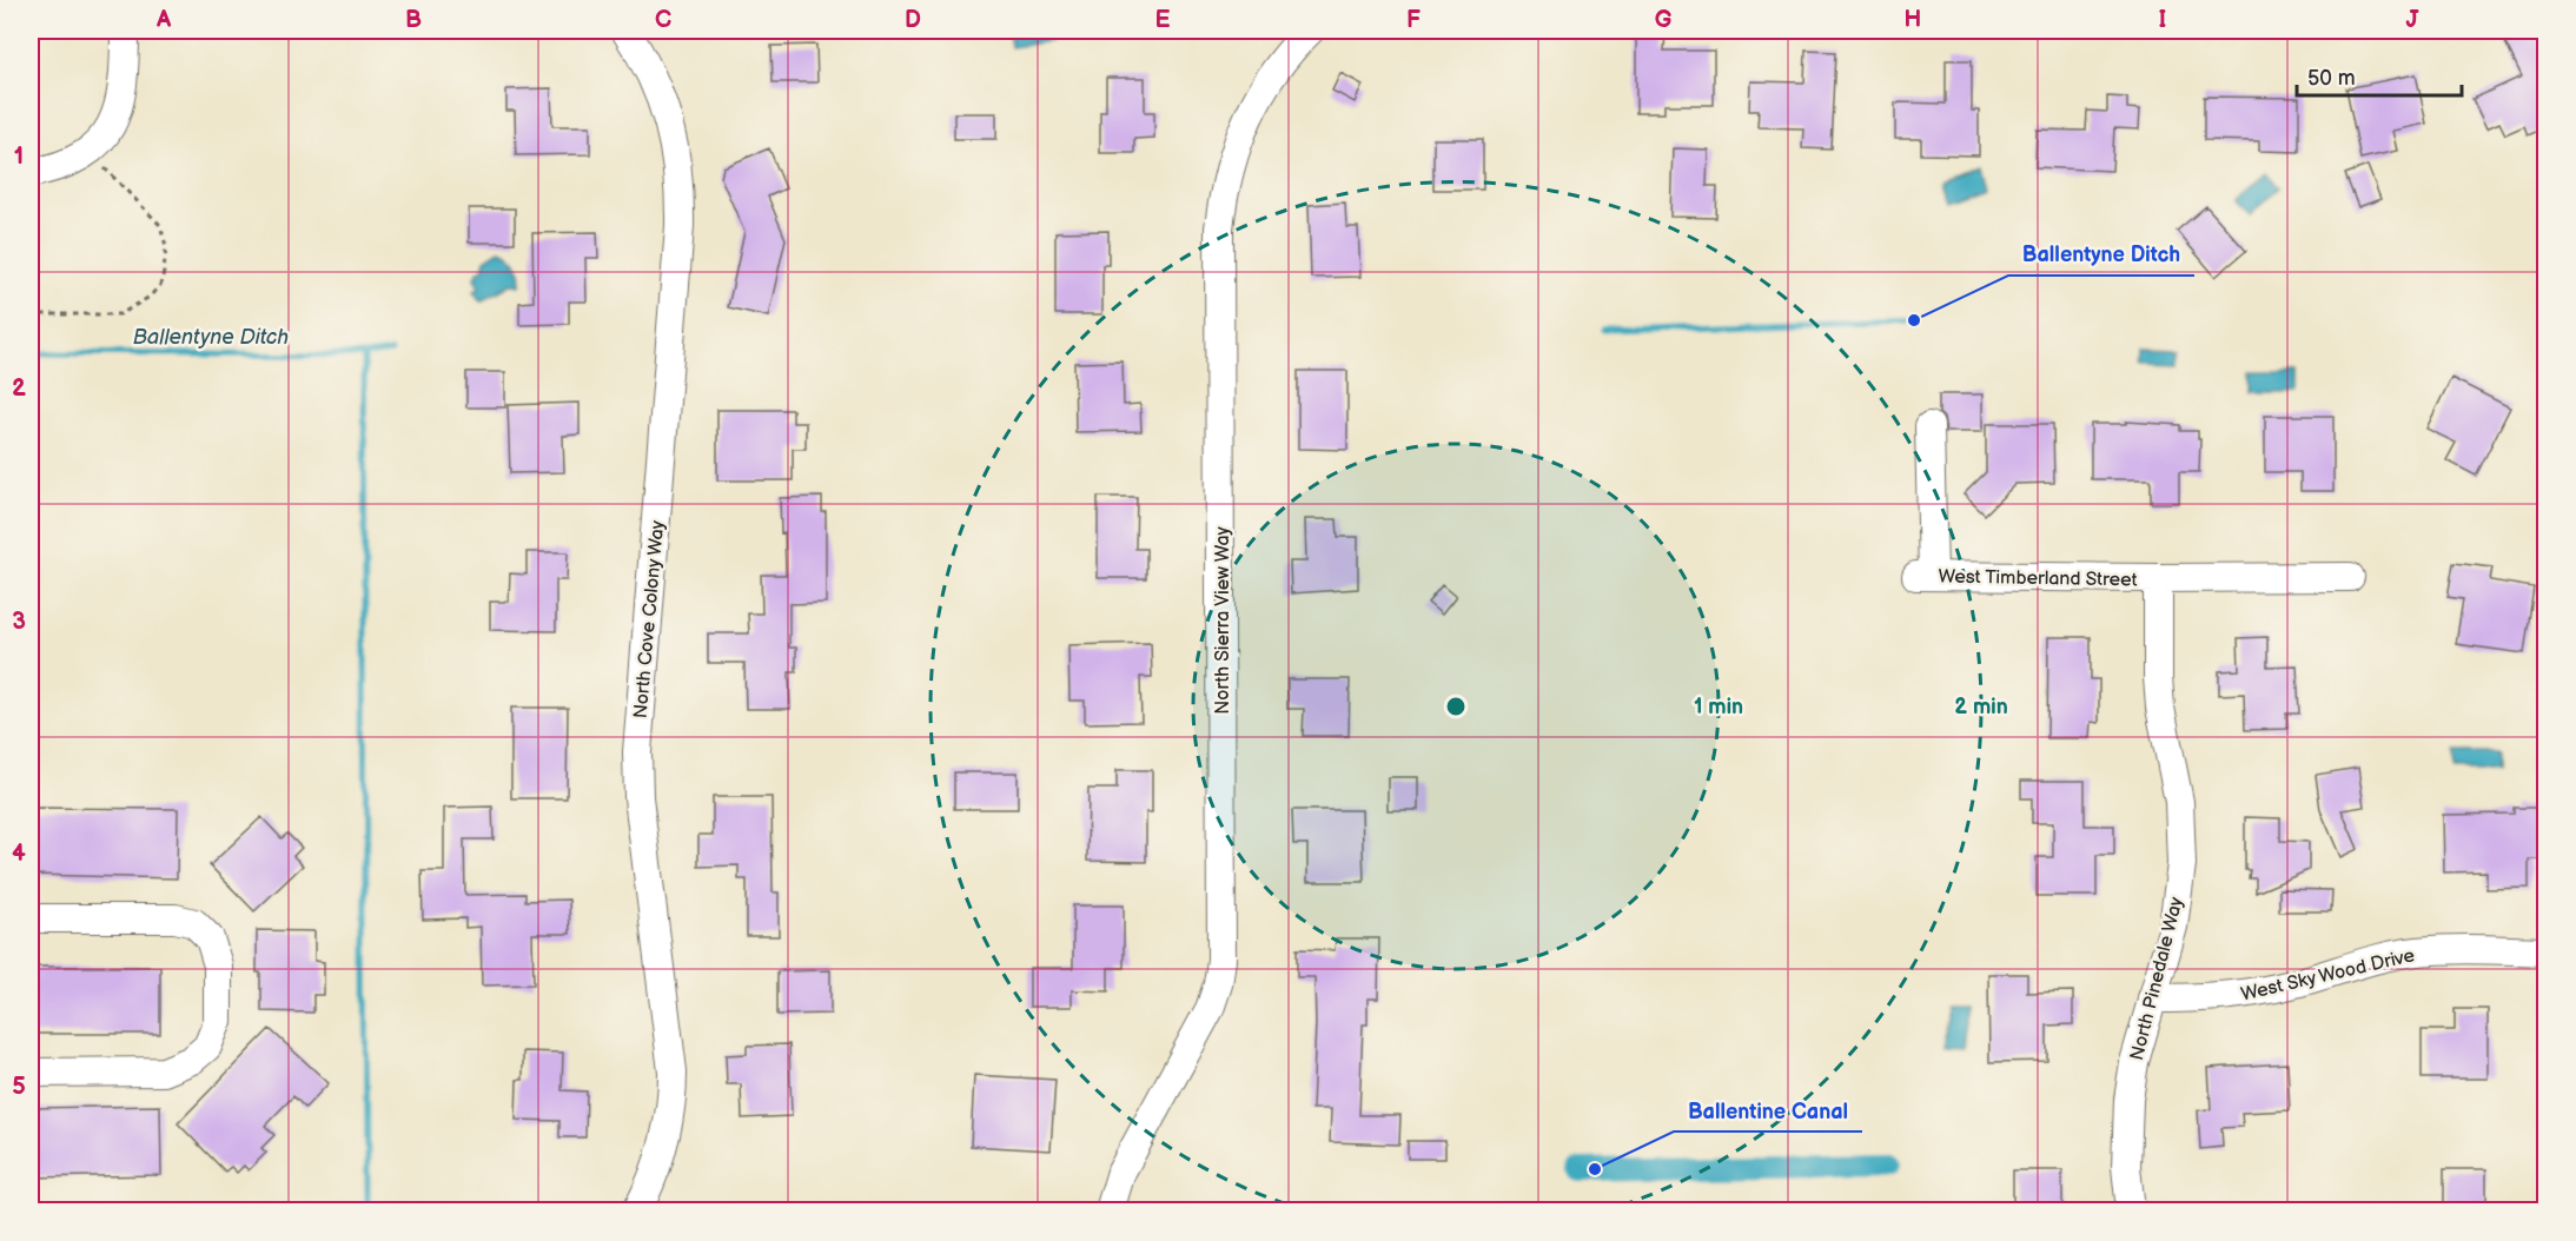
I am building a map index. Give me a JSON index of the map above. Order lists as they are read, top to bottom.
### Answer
{
  "streets": {
    "street": [
      "West Timberland Street",
      "North Cove Colony Way",
      "North Sierra View Way",
      "West Sky Wood Drive",
      "North Pinedale Way"
    ]
  },
  "crossings": [
    ["West Timberland Street", "North Pinedale Way"],
    ["West Sky Wood Drive", "North Pinedale Way"]
  ],
  "water": ["Ballentyne Ditch"],
  "places": ["Ballentyne Ditch", "Ballentine Canal"],
  "scale_bar": "50 m",
  "grid": {
    "columns": [
      "A",
      "B",
      "C",
      "D",
      "E",
      "F",
      "G",
      "H",
      "I",
      "J"
    ],
    "rows": [
      "1",
      "2",
      "3",
      "4",
      "5"
    ]
  },
  "rings": ["1 min", "2 min"]
}
